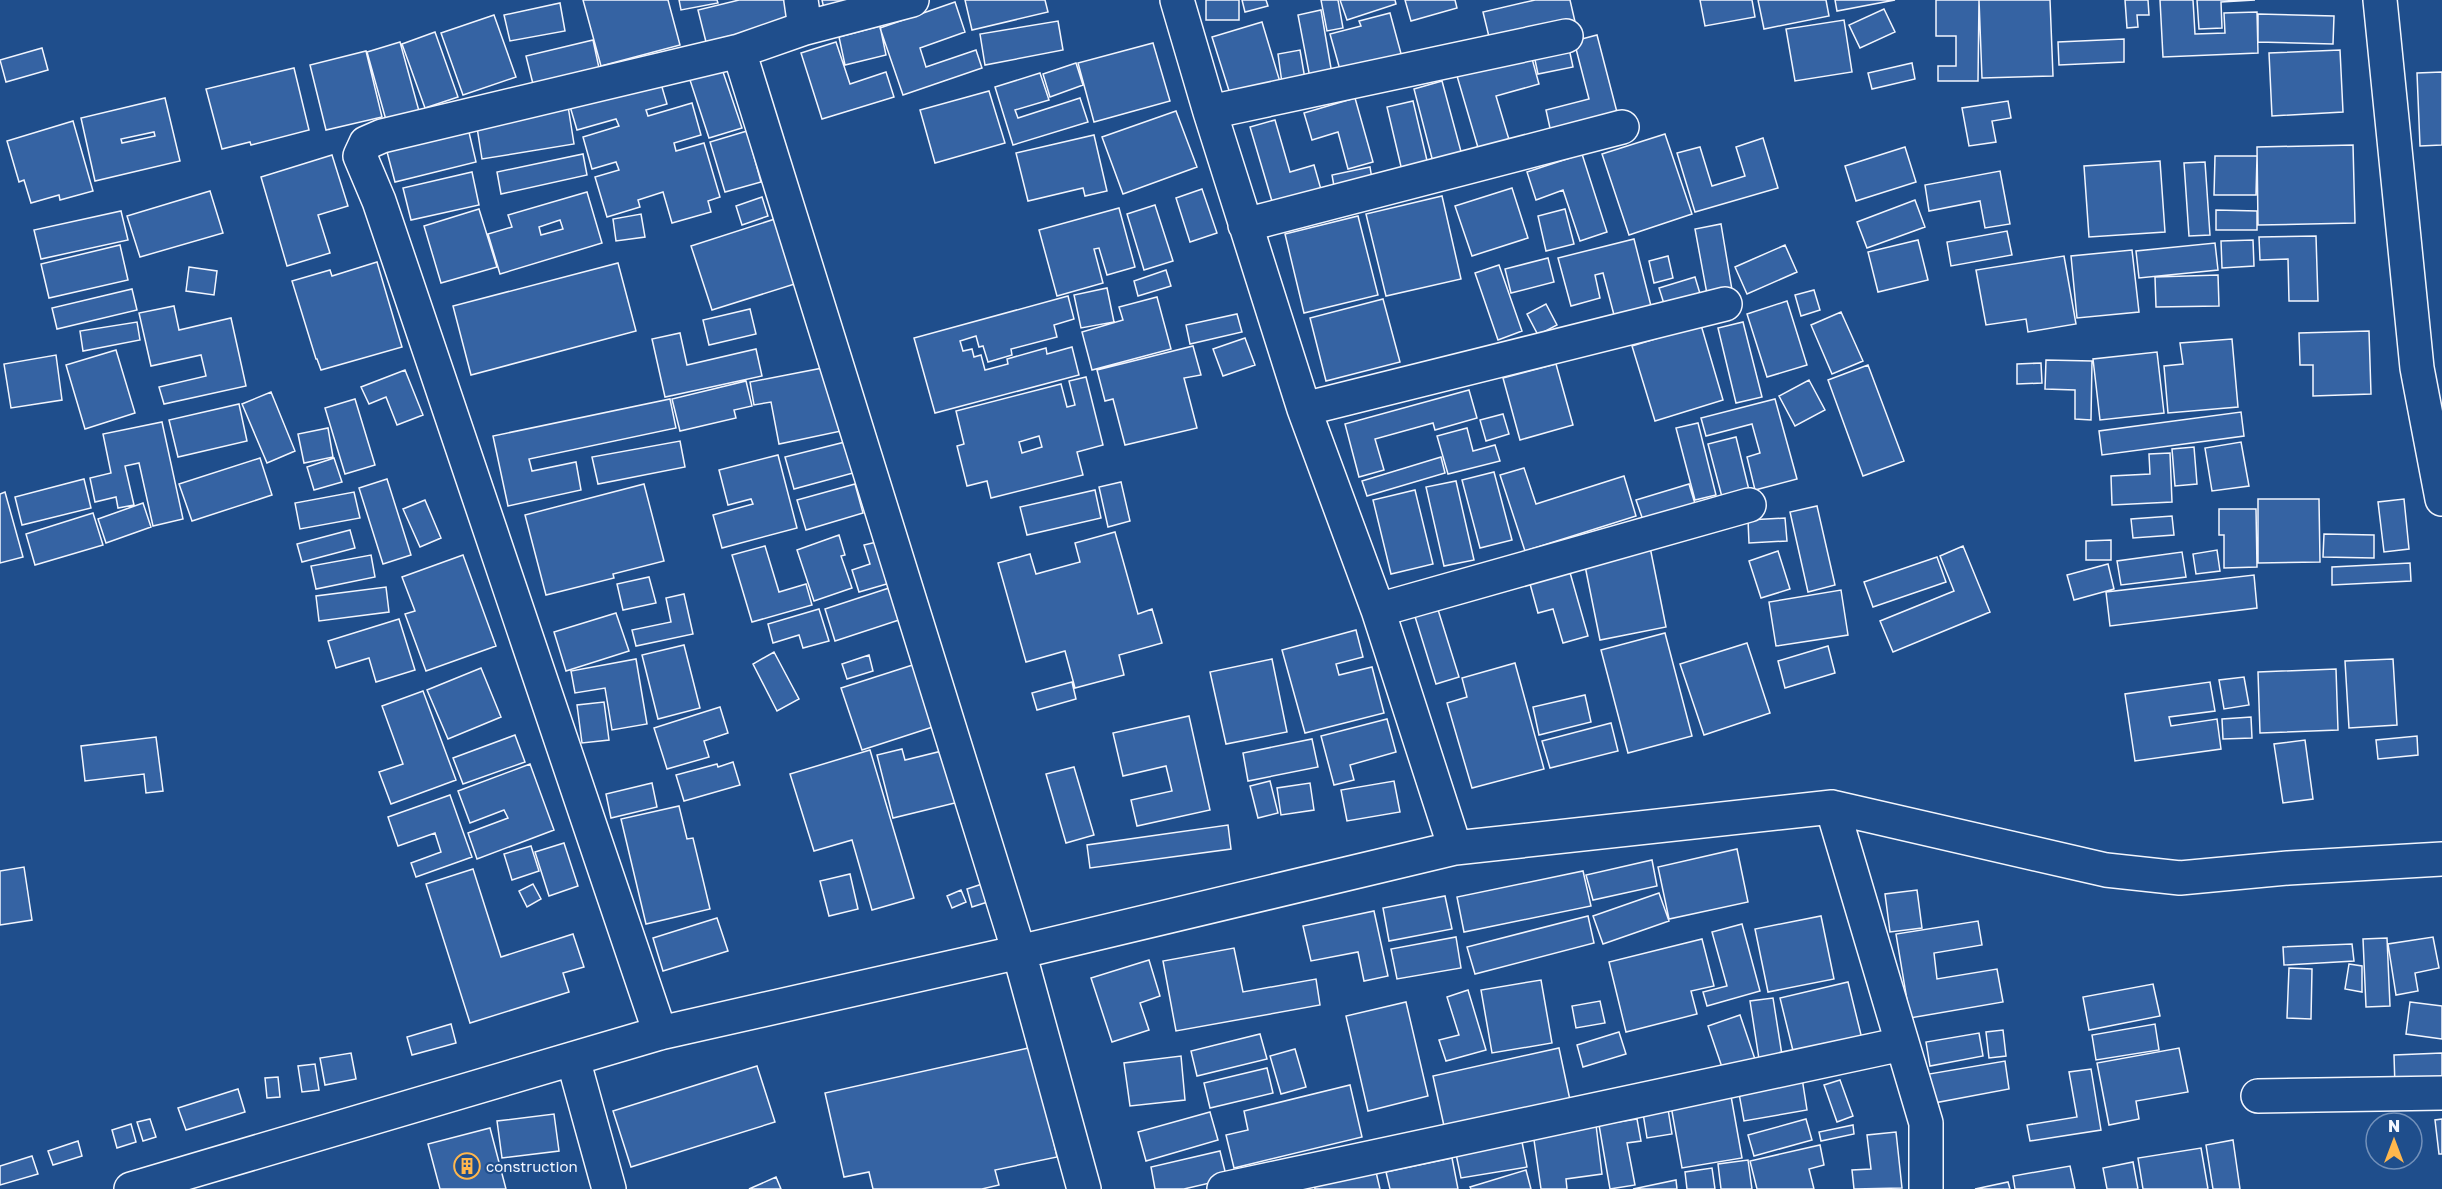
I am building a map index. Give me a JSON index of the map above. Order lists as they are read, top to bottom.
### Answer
{
  "places": {
    "building": ["construction"]
  },
  "north": "top"
}
